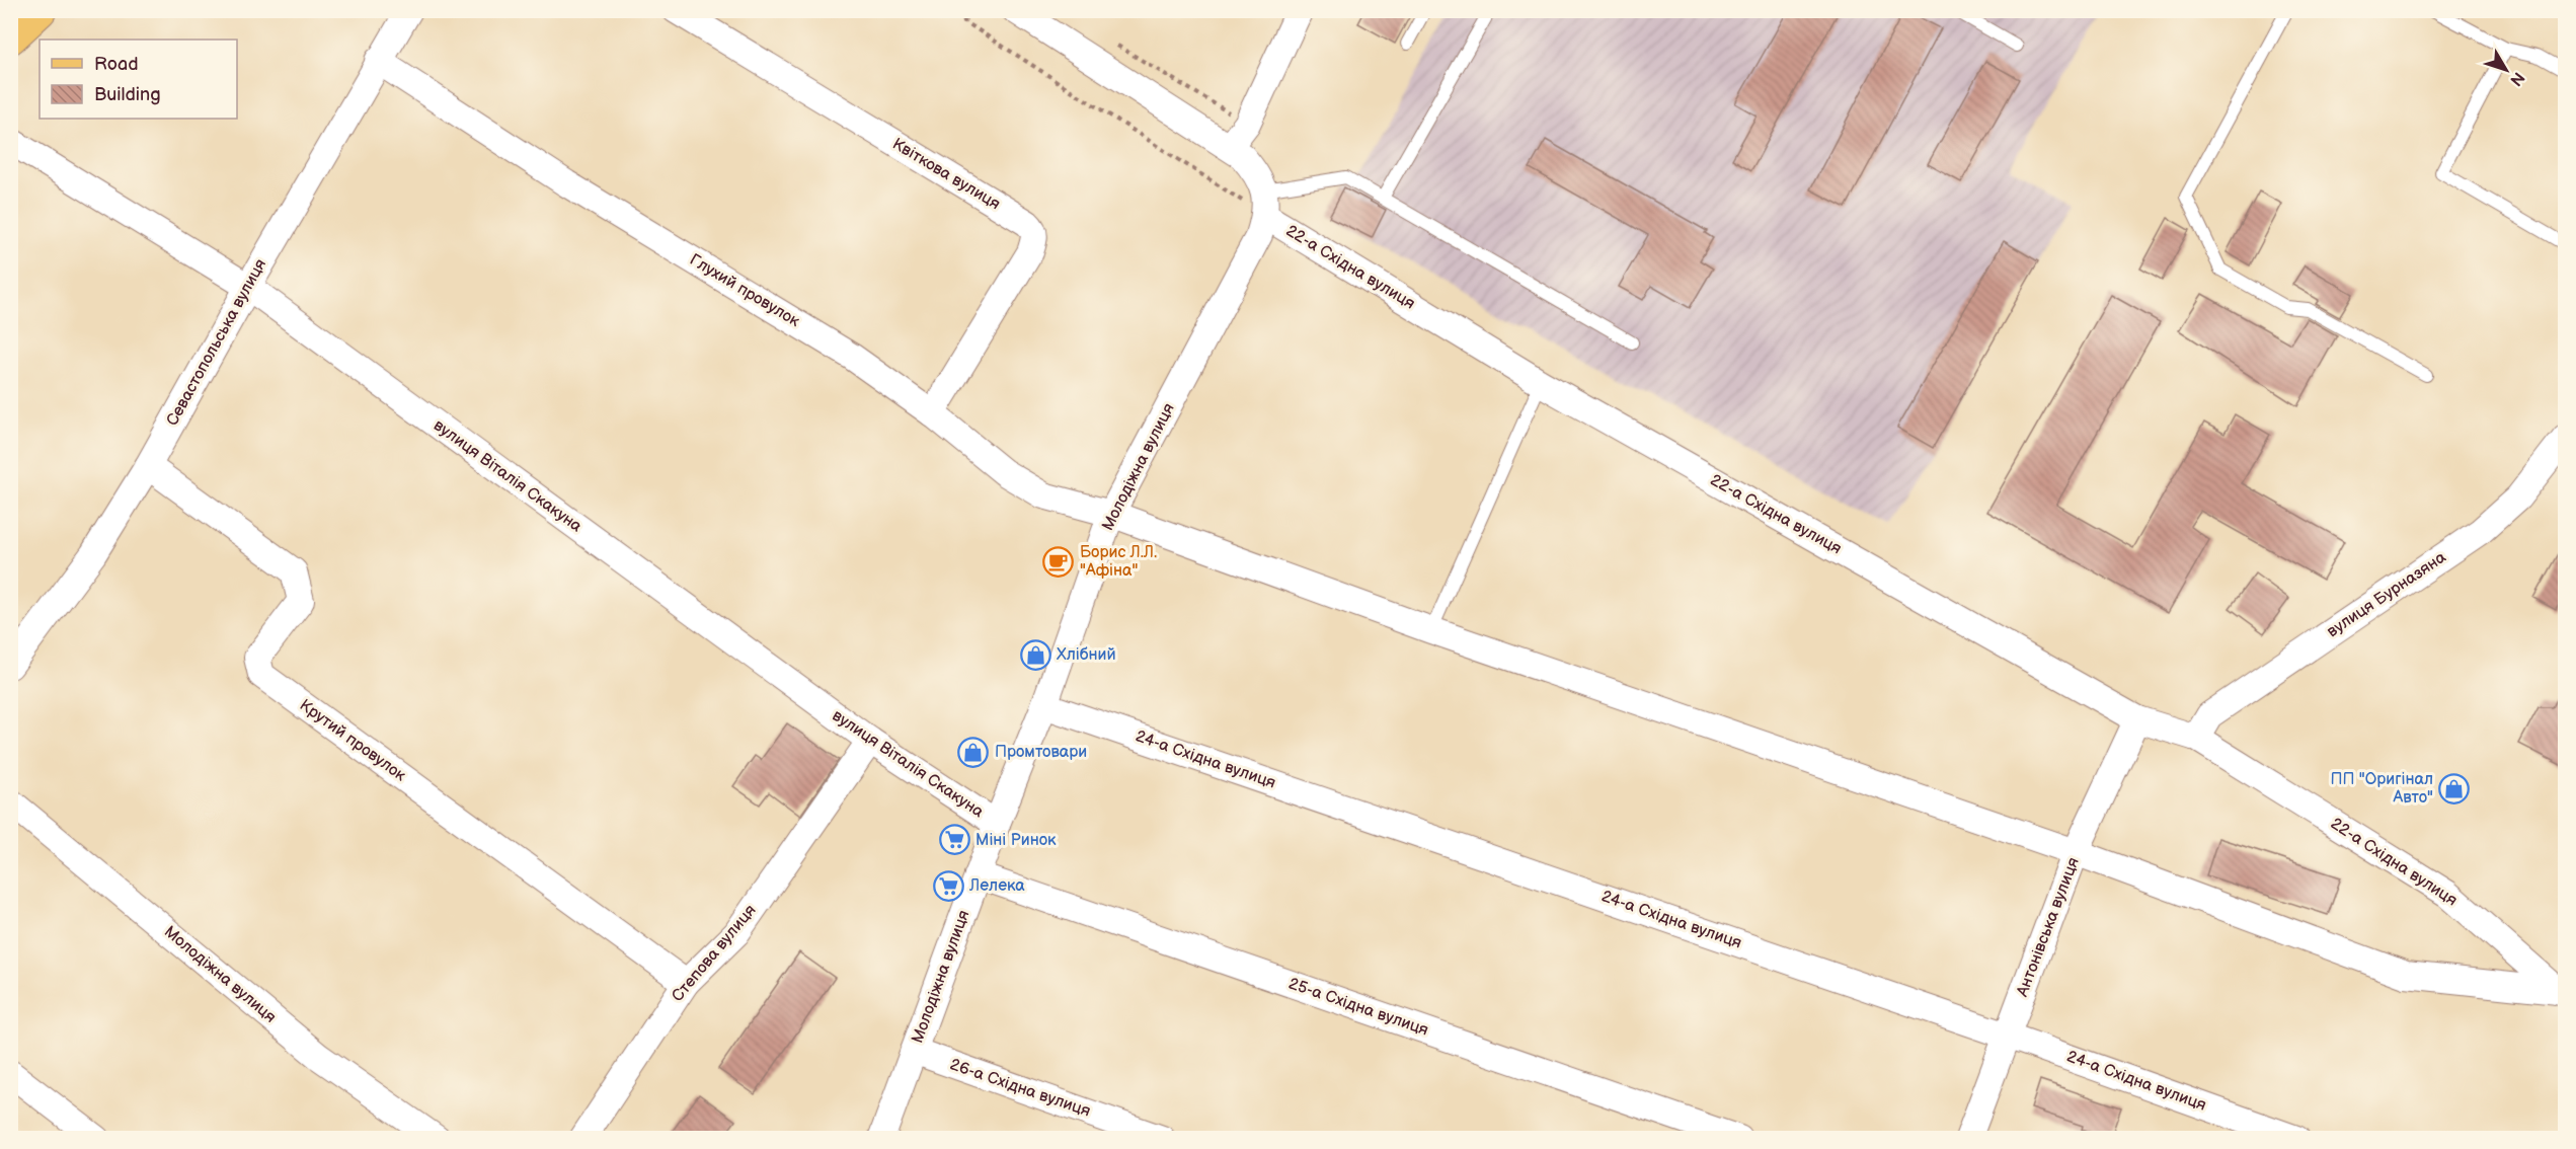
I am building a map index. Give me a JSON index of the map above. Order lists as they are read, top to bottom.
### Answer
{
  "streets": {
    "street": [
      "Квіткова вулиця",
      "22-а Східна вулиця",
      "Глухий провулок",
      "Севастопольська вулиця",
      "Молодіжна вулиця",
      "вулиця Віталія Скакуна",
      "вулиця Бурназяна",
      "Крутий провулок",
      "24-а Східна вулиця",
      "Антонівська вулиця",
      "Степова вулиця",
      "25-а Східна вулиця",
      "26-а Східна вулиця"
    ]
  },
  "crossings": [
    ["Квіткова вулиця", "Глухий провулок"],
    ["22-а Східна вулиця", "Глухий провулок"],
    ["22-а Східна вулиця", "Молодіжна вулиця"],
    ["22-а Східна вулиця", "вулиця Бурназяна"],
    ["22-а Східна вулиця", "Антонівська вулиця"],
    ["Глухий провулок", "Севастопольська вулиця"],
    ["Глухий провулок", "Молодіжна вулиця"],
    ["Глухий провулок", "Антонівська вулиця"],
    ["Севастопольська вулиця", "вулиця Віталія Скакуна"],
    ["Севастопольська вулиця", "Крутий провулок"],
    ["Молодіжна вулиця", "вулиця Віталія Скакуна"],
    ["Молодіжна вулиця", "24-а Східна вулиця"],
    ["Молодіжна вулиця", "25-а Східна вулиця"],
    ["Молодіжна вулиця", "26-а Східна вулиця"],
    ["вулиця Віталія Скакуна", "Степова вулиця"],
    ["Крутий провулок", "Степова вулиця"],
    ["24-а Східна вулиця", "Антонівська вулиця"]
  ],
  "places": {
    "cafe": ["Борис Л.Л. \"Афіна\""],
    "shop": ["Хлібний", "Промтовари", "ПП \"Оригінал Авто\""],
    "supermarket": ["Міні Ринок", "Лелека"]
  },
  "legend": ["Road", "Building"],
  "north": "bottom right"
}
